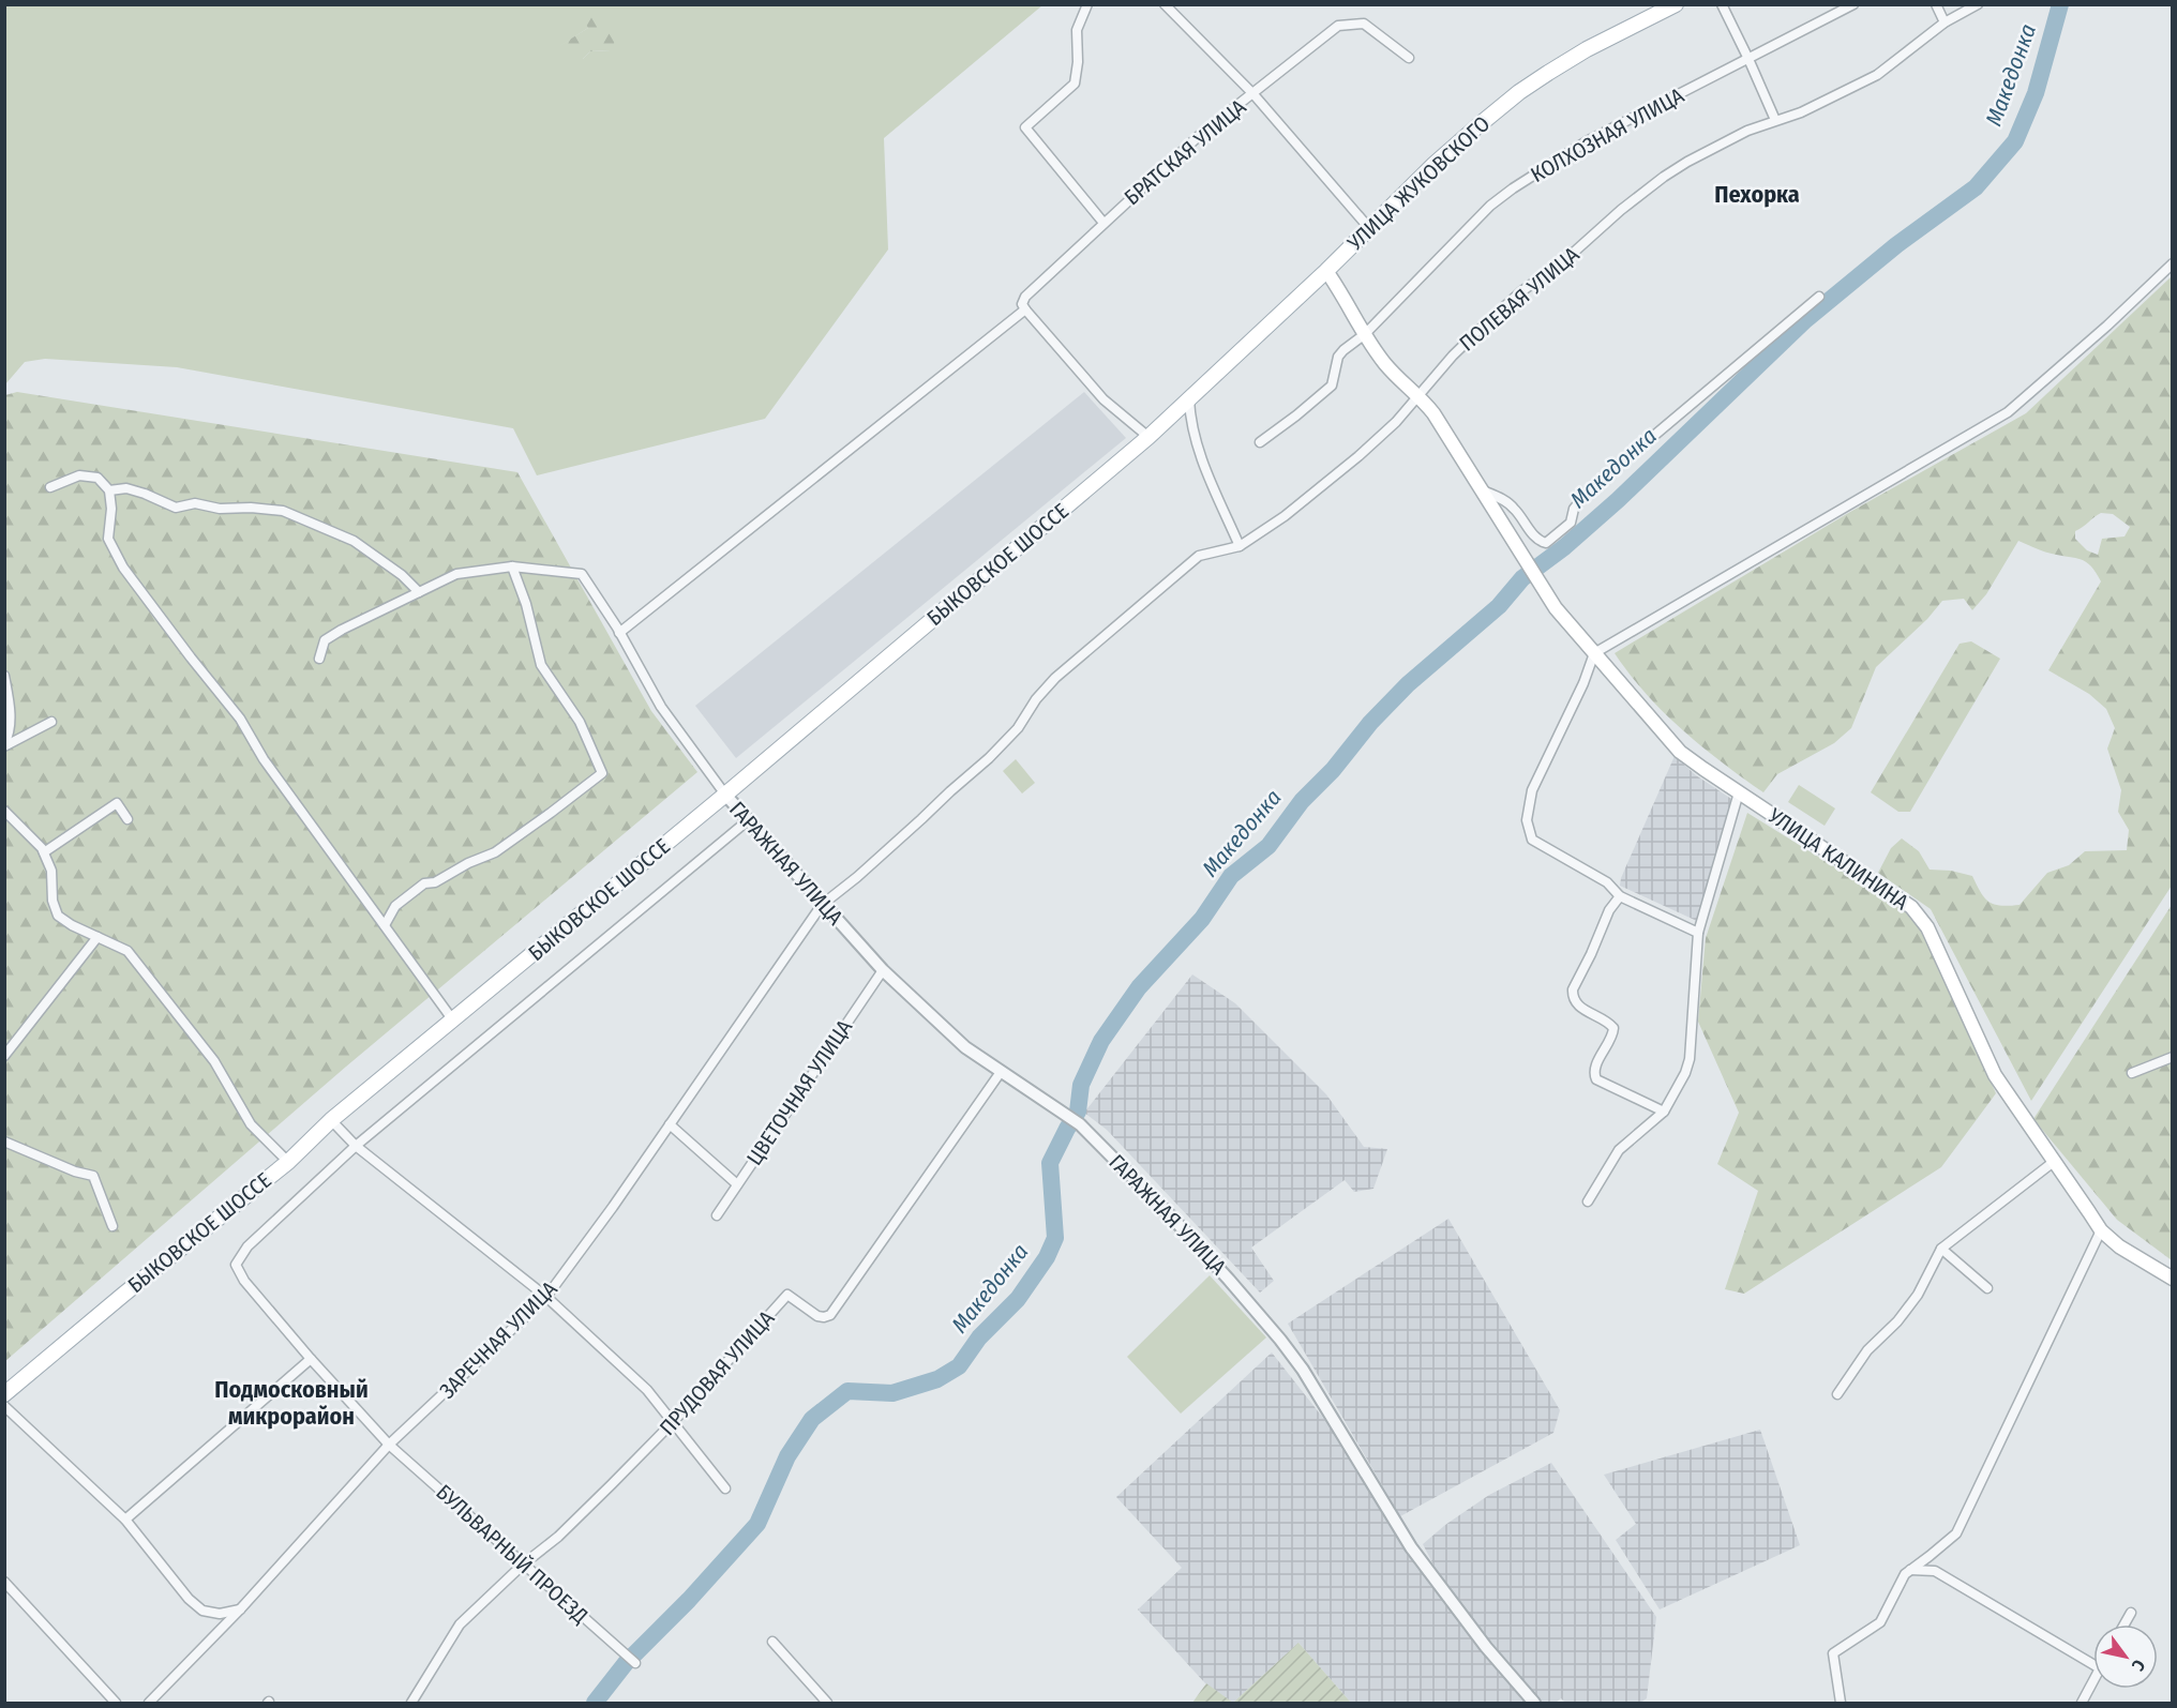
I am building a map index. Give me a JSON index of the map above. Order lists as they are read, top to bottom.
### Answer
{
  "streets": {
    "main road": ["УЛИЦА ЖУКОВСКОГО", "БЫКОВСКОЕ ШОССЕ", "УЛИЦА КАЛИНИНА"],
    "street": [
      "КОЛХОЗНАЯ УЛИЦА",
      "БРАТСКАЯ УЛИЦА",
      "ПОЛЕВАЯ УЛИЦА",
      "ГАРАЖНАЯ УЛИЦА",
      "ЦВЕТОЧНАЯ УЛИЦА",
      "ЗАРЕЧНАЯ УЛИЦА",
      "ПРУДОВАЯ УЛИЦА",
      "БУЛЬВАРНЫЙ ПРОЕЗД"
    ]
  },
  "crossings": [
    ["КОЛХОЗНАЯ УЛИЦА", "УЛИЦА КАЛИНИНА"],
    ["УЛИЦА ЖУКОВСКОГО", "БЫКОВСКОЕ ШОССЕ"],
    ["УЛИЦА ЖУКОВСКОГО", "УЛИЦА КАЛИНИНА"],
    ["ПОЛЕВАЯ УЛИЦА", "УЛИЦА КАЛИНИНА"],
    ["ПОЛЕВАЯ УЛИЦА", "ЗАРЕЧНАЯ УЛИЦА"],
    ["БЫКОВСКОЕ ШОССЕ", "ГАРАЖНАЯ УЛИЦА"],
    ["ГАРАЖНАЯ УЛИЦА", "ЦВЕТОЧНАЯ УЛИЦА"],
    ["ГАРАЖНАЯ УЛИЦА", "ЗАРЕЧНАЯ УЛИЦА"],
    ["ГАРАЖНАЯ УЛИЦА", "ПРУДОВАЯ УЛИЦА"],
    ["ЗАРЕЧНАЯ УЛИЦА", "БУЛЬВАРНЫЙ ПРОЕЗД"],
    ["ПРУДОВАЯ УЛИЦА", "БУЛЬВАРНЫЙ ПРОЕЗД"]
  ],
  "districts": ["Пехорка", "Подмосковный микрорайон"],
  "water": ["Македонка"],
  "north": "bottom right"
}
